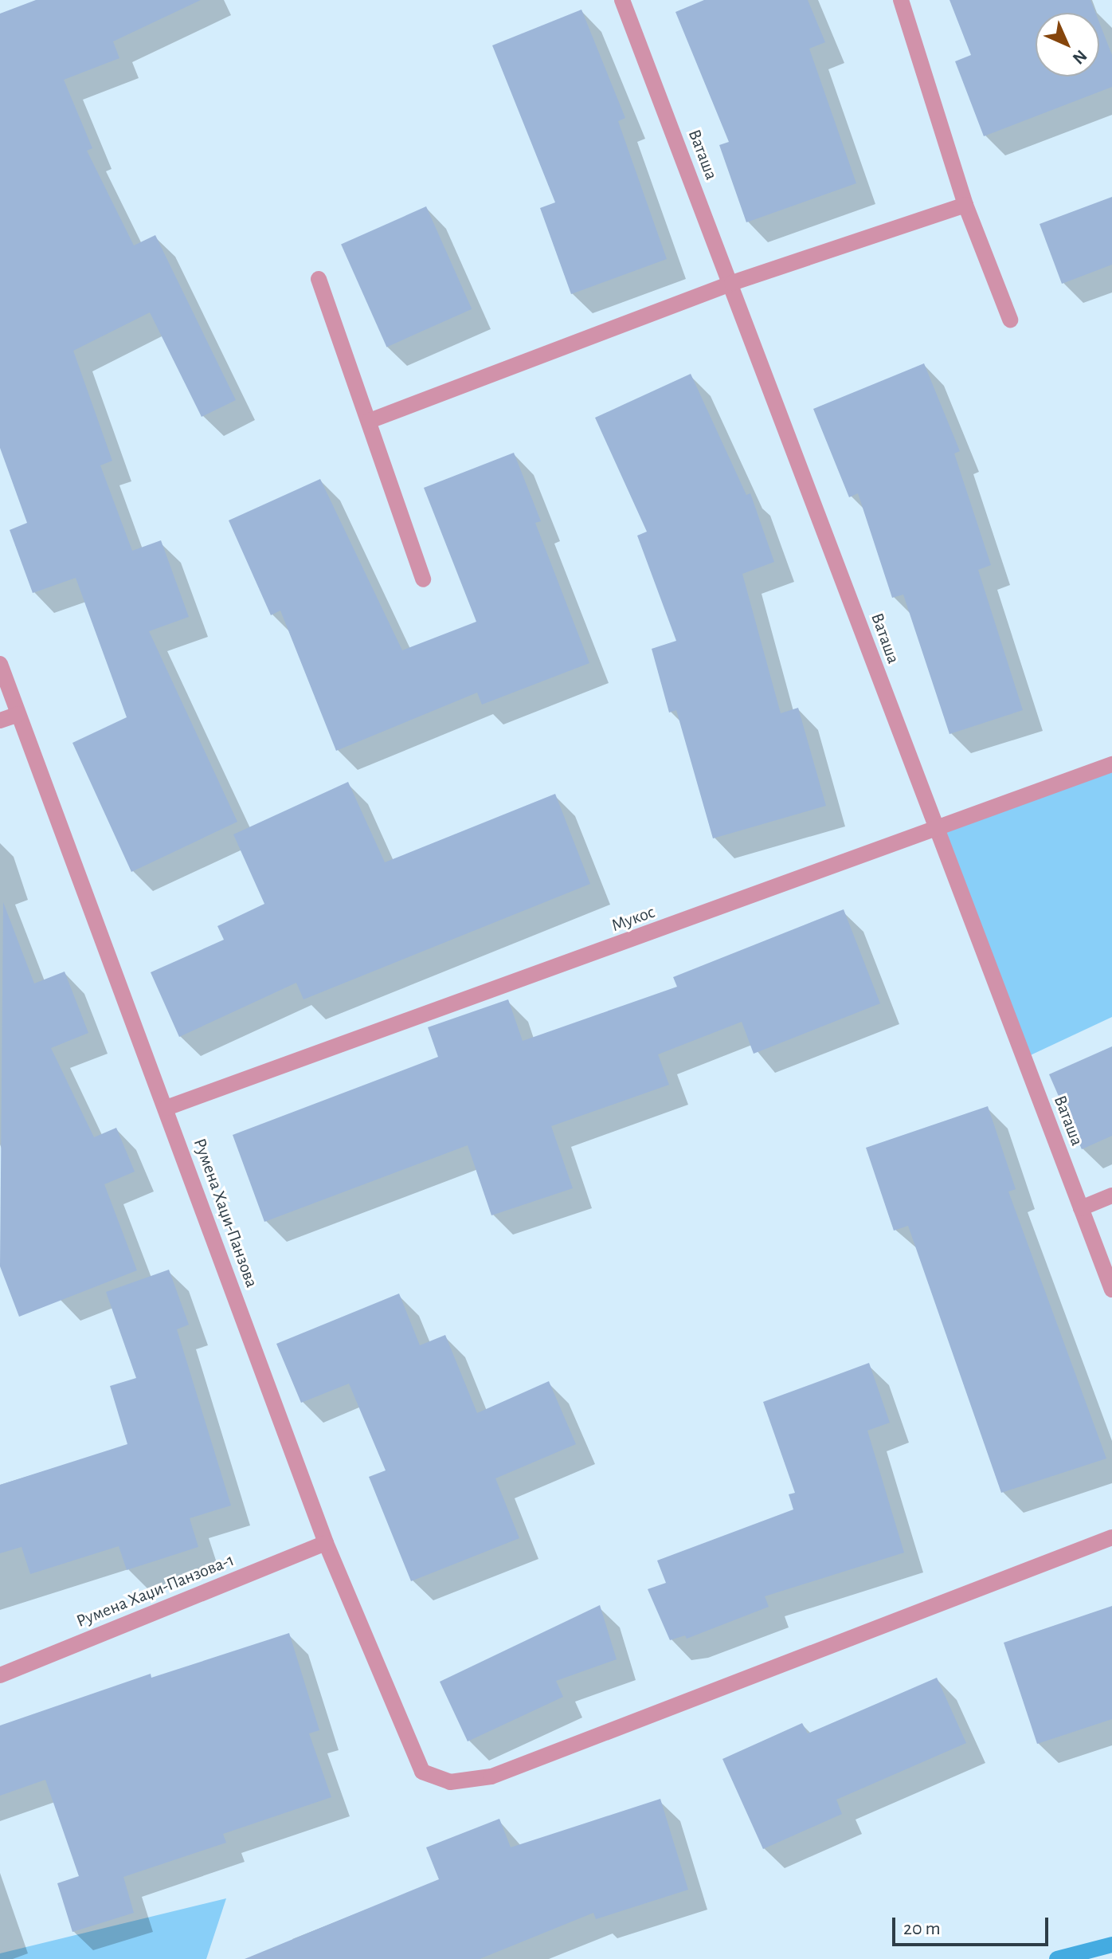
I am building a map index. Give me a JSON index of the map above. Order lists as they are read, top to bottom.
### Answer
{
  "streets": {
    "street": [
      "Ваташа",
      "Мукос",
      "Румена Хаџи-Панзова",
      "Румена Хаџи-Панзова-1"
    ]
  },
  "crossings": [
    ["Ваташа", "Мукос"],
    ["Мукос", "Румена Хаџи-Панзова"],
    ["Румена Хаџи-Панзова", "Румена Хаџи-Панзова-1"]
  ],
  "scale_bar": "20 m",
  "north": "bottom right"
}
